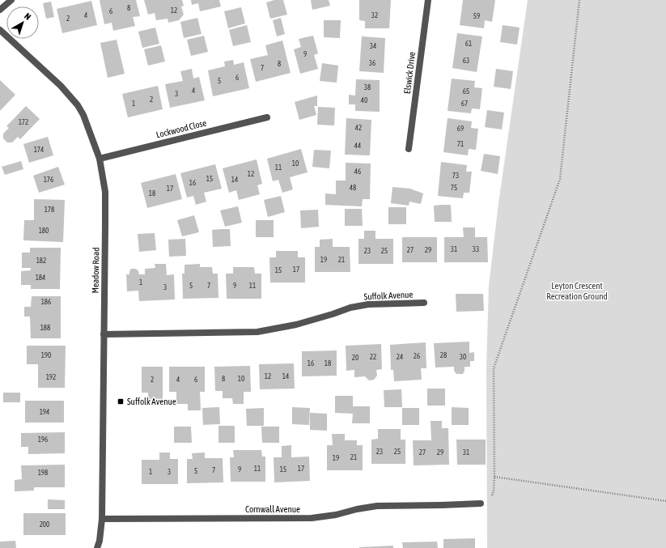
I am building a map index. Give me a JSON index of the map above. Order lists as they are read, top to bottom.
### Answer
{
  "streets": {
    "street": [
      "Elswick Drive",
      "Lockwood Close",
      "Meadow Road",
      "Suffolk Avenue",
      "Cornwall Avenue"
    ]
  },
  "crossings": [
    ["Lockwood Close", "Meadow Road"],
    ["Meadow Road", "Suffolk Avenue"],
    ["Meadow Road", "Cornwall Avenue"]
  ],
  "parks": ["Leyton Crescent Recreation Ground"],
  "places": {
    "transit": ["Suffolk Avenue"]
  },
  "house_numbers": [
    "8",
    "12",
    "6",
    "4",
    "32",
    "59",
    "2",
    "61",
    "34",
    "9",
    "63",
    "36",
    "8",
    "7",
    "6",
    "5",
    "38",
    "4",
    "65",
    "3",
    "2",
    "40",
    "1",
    "67",
    "172",
    "42",
    "69",
    "71",
    "44",
    "174",
    "10",
    "11",
    "46",
    "12",
    "73",
    "15",
    "176",
    "14",
    "16",
    "48",
    "75",
    "17",
    "18",
    "178",
    "180",
    "31",
    "33",
    "27",
    "29",
    "23",
    "25",
    "19",
    "21",
    "182",
    "17",
    "15",
    "184",
    "1",
    "5",
    "7",
    "9",
    "11",
    "3",
    "186",
    "188",
    "190",
    "28",
    "26",
    "22",
    "24",
    "30",
    "20",
    "16",
    "18",
    "12",
    "14",
    "192",
    "8",
    "10",
    "2",
    "4",
    "6",
    "194",
    "196",
    "23",
    "25",
    "27",
    "29",
    "31",
    "21",
    "19",
    "11",
    "17",
    "9",
    "15",
    "7",
    "5",
    "1",
    "3",
    "198",
    "200"
  ],
  "north": "top right"
}
